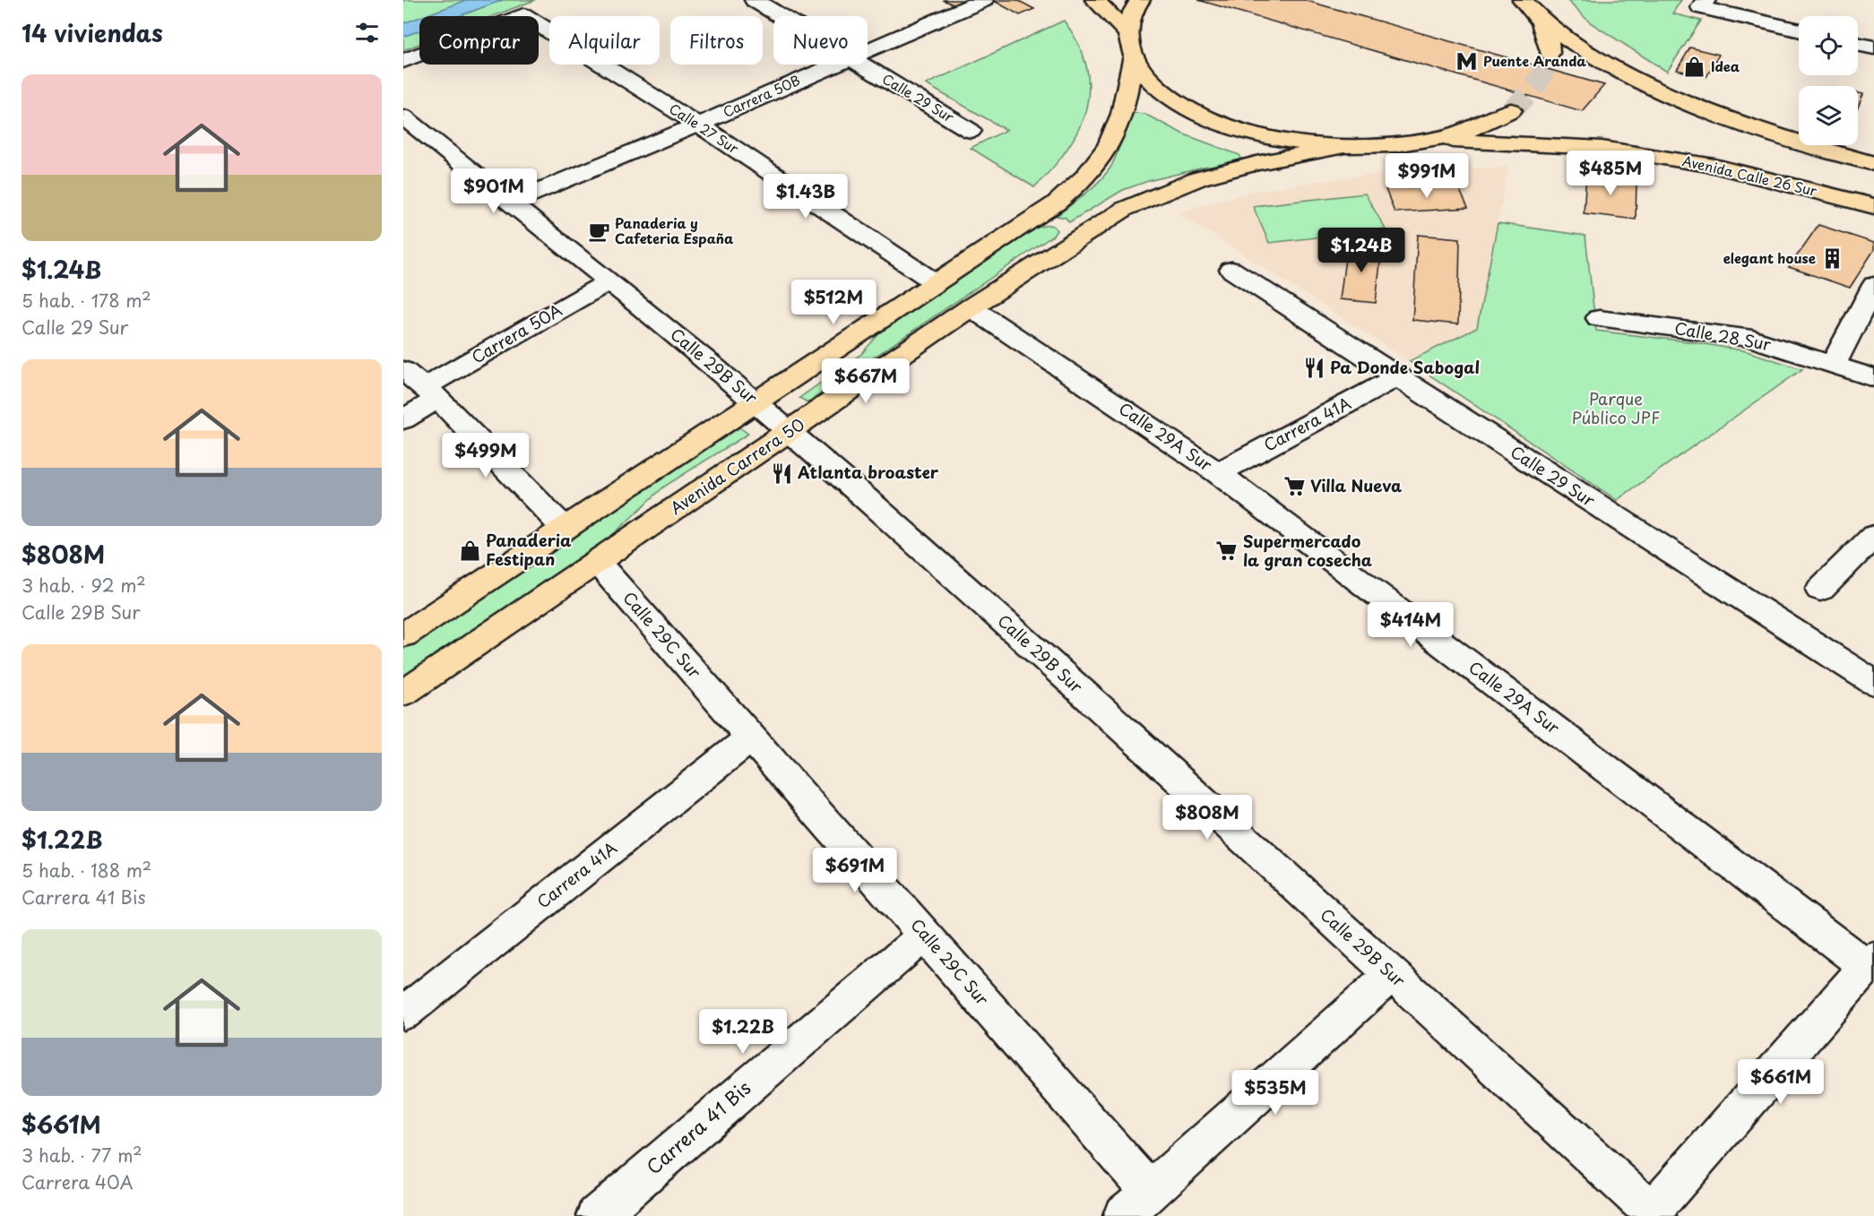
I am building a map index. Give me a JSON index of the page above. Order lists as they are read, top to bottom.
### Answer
{
  "streets": {
    "main road": ["Avenida Calle 26 Sur", "Avenida Carrera 50"],
    "street": [
      "Carrera 50B",
      "Calle 29 Sur",
      "Calle 27 Sur",
      "Carrera 50A",
      "Calle 28 Sur",
      "Calle 29B Sur",
      "Carrera 41A",
      "Calle 29A Sur",
      "Calle 29C Sur",
      "Carrera 41 Bis"
    ]
  },
  "crossings": [
    ["Carrera 50B", "Calle 27 Sur"],
    ["Carrera 50B", "Calle 29B Sur"],
    ["Calle 29 Sur", "Carrera 41A"],
    ["Carrera 50A", "Calle 29B Sur"],
    ["Calle 29B Sur", "Avenida Carrera 50"],
    ["Carrera 41A", "Calle 29A Sur"],
    ["Carrera 41A", "Calle 29C Sur"],
    ["Calle 29A Sur", "Avenida Carrera 50"],
    ["Avenida Carrera 50", "Calle 29C Sur"],
    ["Calle 29C Sur", "Carrera 41 Bis"]
  ],
  "parks": ["Parque Público JPF"],
  "places": {
    "metro station": ["Puente Aranda"],
    "shop": ["Idea", "Panaderia Festipan"],
    "cafe": ["Panaderia y Cafeteria España"],
    "building": ["elegant house"],
    "restaurant": ["Pa Donde Sabogal", "Atlanta broaster"],
    "supermarket": ["Villa Nueva", "Supermercado la gran cosecha"]
  },
  "page": {
    "heading": "14 viviendas",
    "chip": [
      "Comprar",
      "Alquilar",
      "Filtros",
      "Nuevo"
    ],
    "list": [
      {
        "name": "$1.24B",
        "note": "5 hab. · 178 m² · Calle 29 Sur"
      },
      {
        "name": "$808M",
        "note": "3 hab. · 92 m² · Calle 29B Sur"
      },
      {
        "name": "$1.22B",
        "note": "5 hab. · 188 m² · Carrera 41 Bis"
      },
      {
        "name": "$661M",
        "note": "3 hab. · 77 m² · Carrera 40A"
      }
    ],
    "price": [
      "$485M",
      "$991M",
      "$901M",
      "$1.43B",
      "$1.24B",
      "$512M",
      "$667M",
      "$499M",
      "$414M",
      "$808M",
      "$691M",
      "$1.22B",
      "$661M",
      "$535M"
    ]
  }
}
